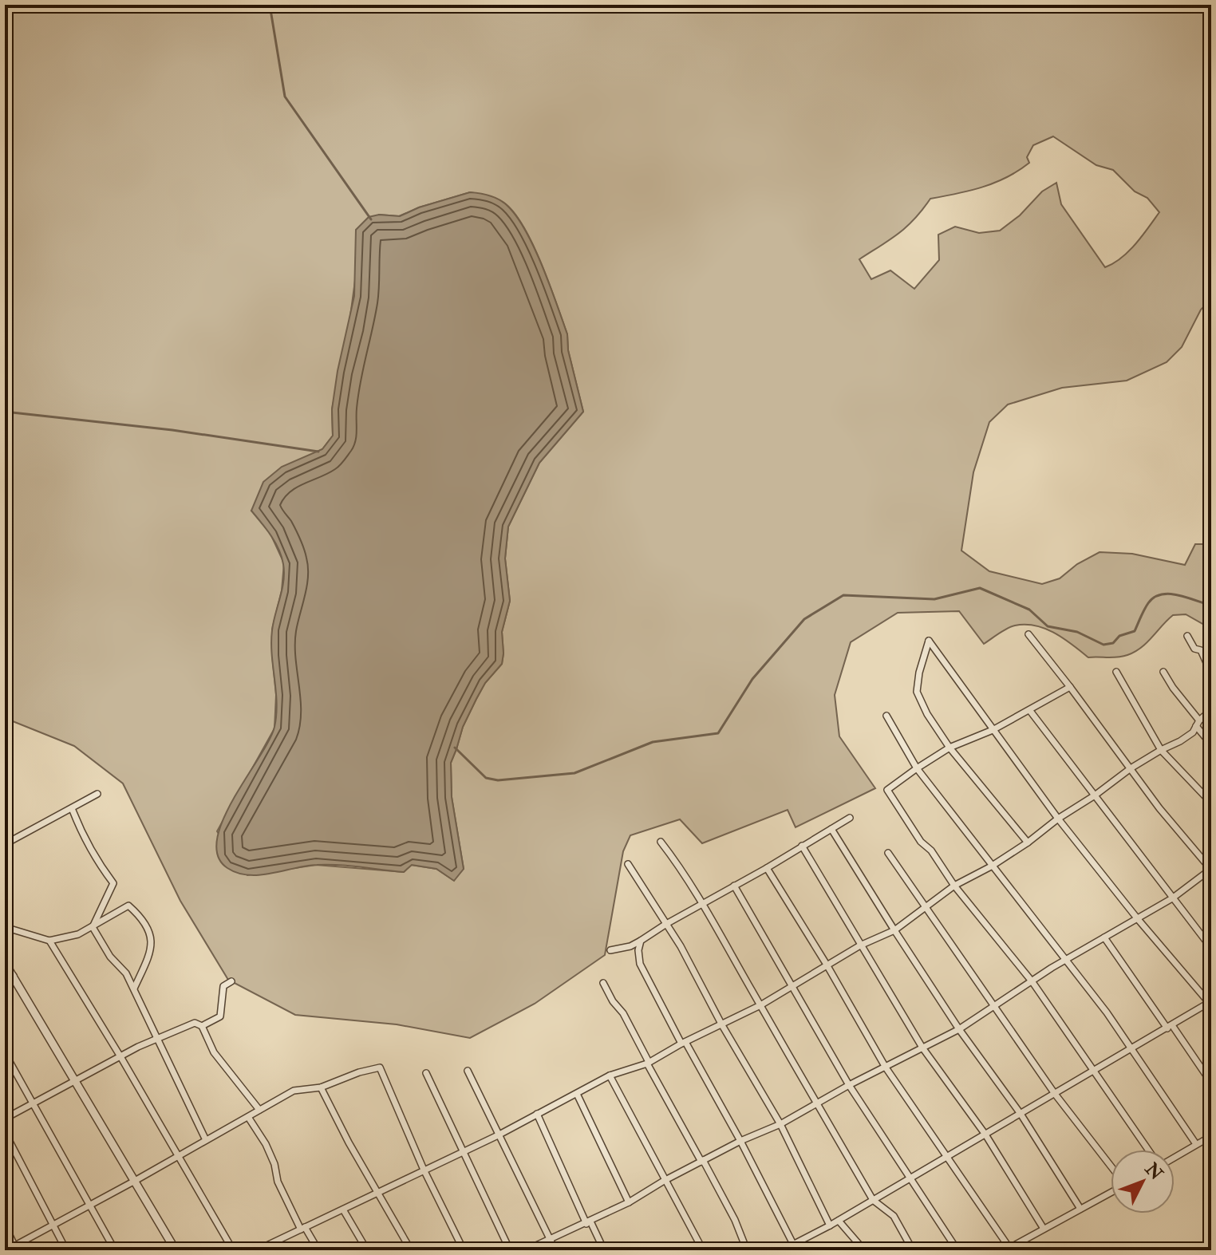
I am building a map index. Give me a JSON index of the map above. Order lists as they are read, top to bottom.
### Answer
{
  "north": "top right"
}
